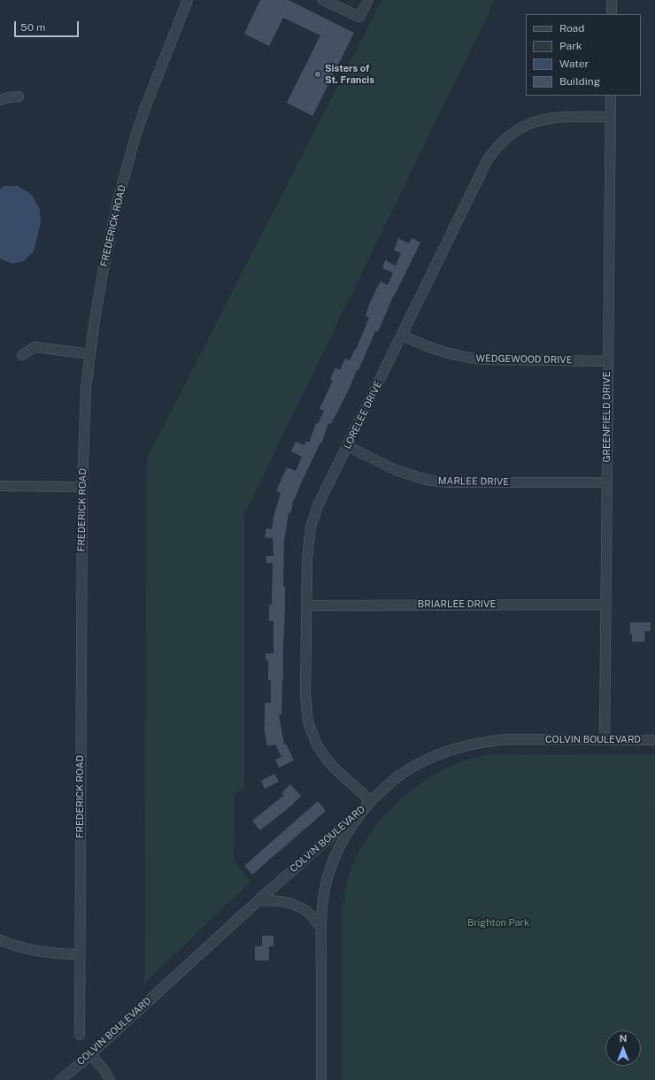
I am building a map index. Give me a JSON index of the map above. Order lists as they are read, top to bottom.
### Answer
{
  "streets": {
    "street": [
      "FREDERICK ROAD",
      "WEDGEWOOD DRIVE",
      "LORELEE DRIVE",
      "GREENFIELD DRIVE",
      "MARLEE DRIVE",
      "BRIARLEE DRIVE",
      "COLVIN BOULEVARD"
    ]
  },
  "crossings": [
    ["WEDGEWOOD DRIVE", "LORELEE DRIVE"],
    ["WEDGEWOOD DRIVE", "GREENFIELD DRIVE"],
    ["LORELEE DRIVE", "GREENFIELD DRIVE"],
    ["LORELEE DRIVE", "MARLEE DRIVE"],
    ["LORELEE DRIVE", "BRIARLEE DRIVE"],
    ["LORELEE DRIVE", "COLVIN BOULEVARD"],
    ["GREENFIELD DRIVE", "MARLEE DRIVE"],
    ["GREENFIELD DRIVE", "BRIARLEE DRIVE"],
    ["GREENFIELD DRIVE", "COLVIN BOULEVARD"]
  ],
  "parks": ["Brighton Park"],
  "places": ["Sisters of St. Francis"],
  "legend": [
    "Road",
    "Park",
    "Water",
    "Building"
  ],
  "scale_bar": "50 m",
  "north": "top"
}
